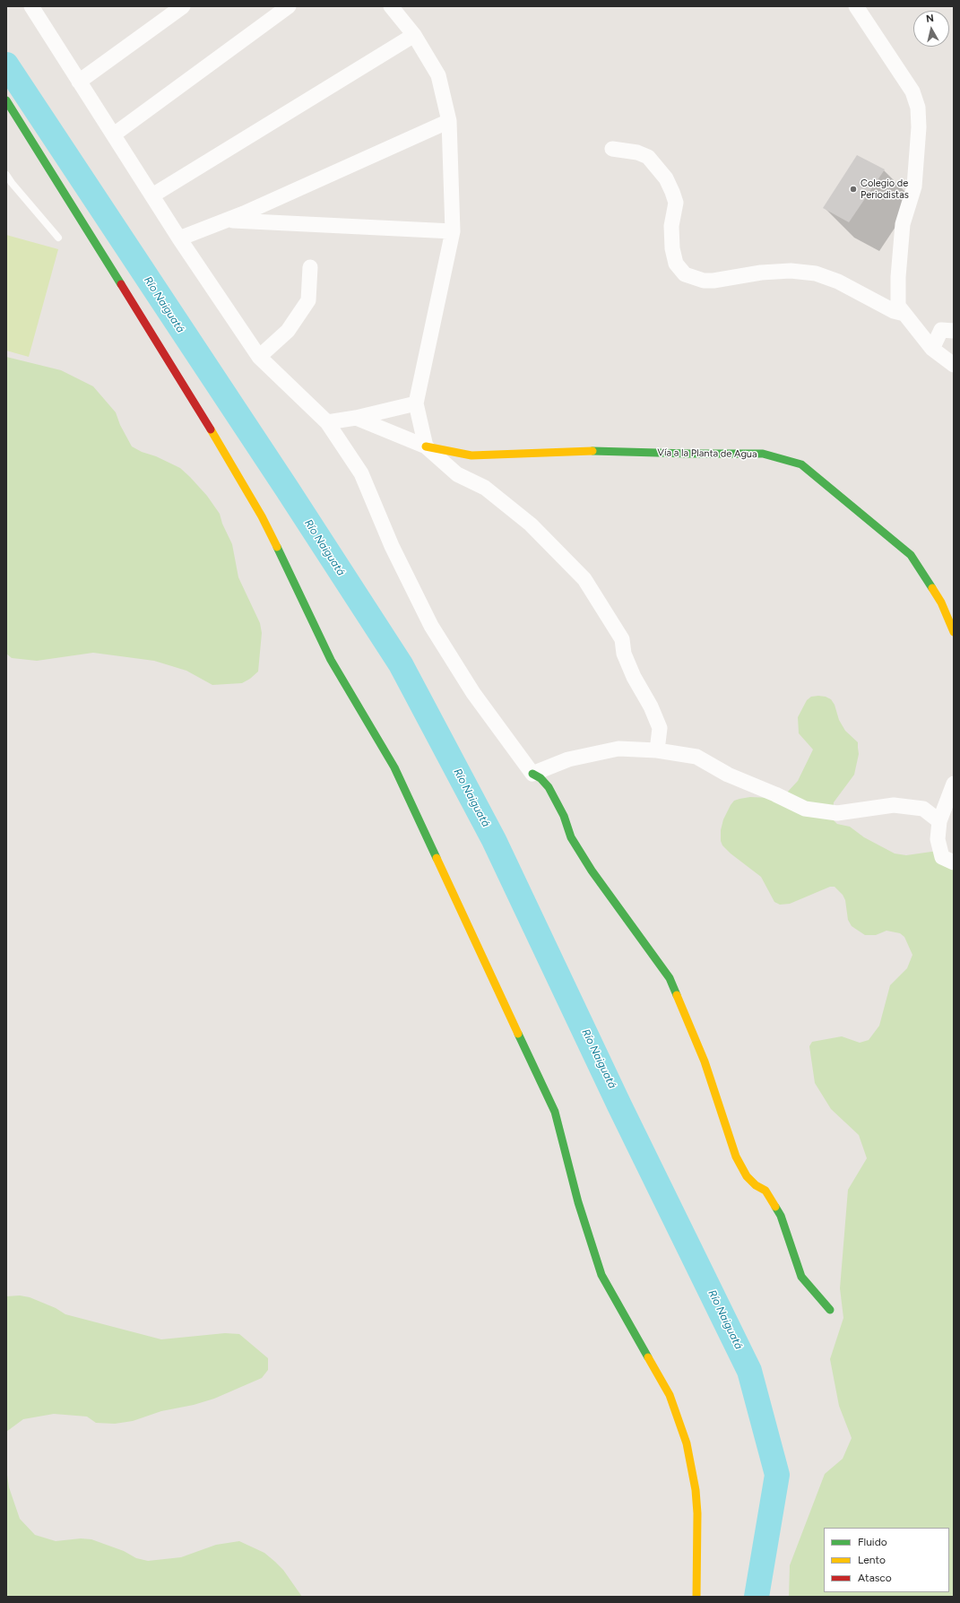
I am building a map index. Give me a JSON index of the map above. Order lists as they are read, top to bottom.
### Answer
{
  "streets": {
    "street": ["Vía a la Planta de Agua"]
  },
  "water": ["Río Naiguatá"],
  "places": ["Colegio de Periodistas"],
  "legend": ["Fluido", "Lento", "Atasco"],
  "north": "top"
}
